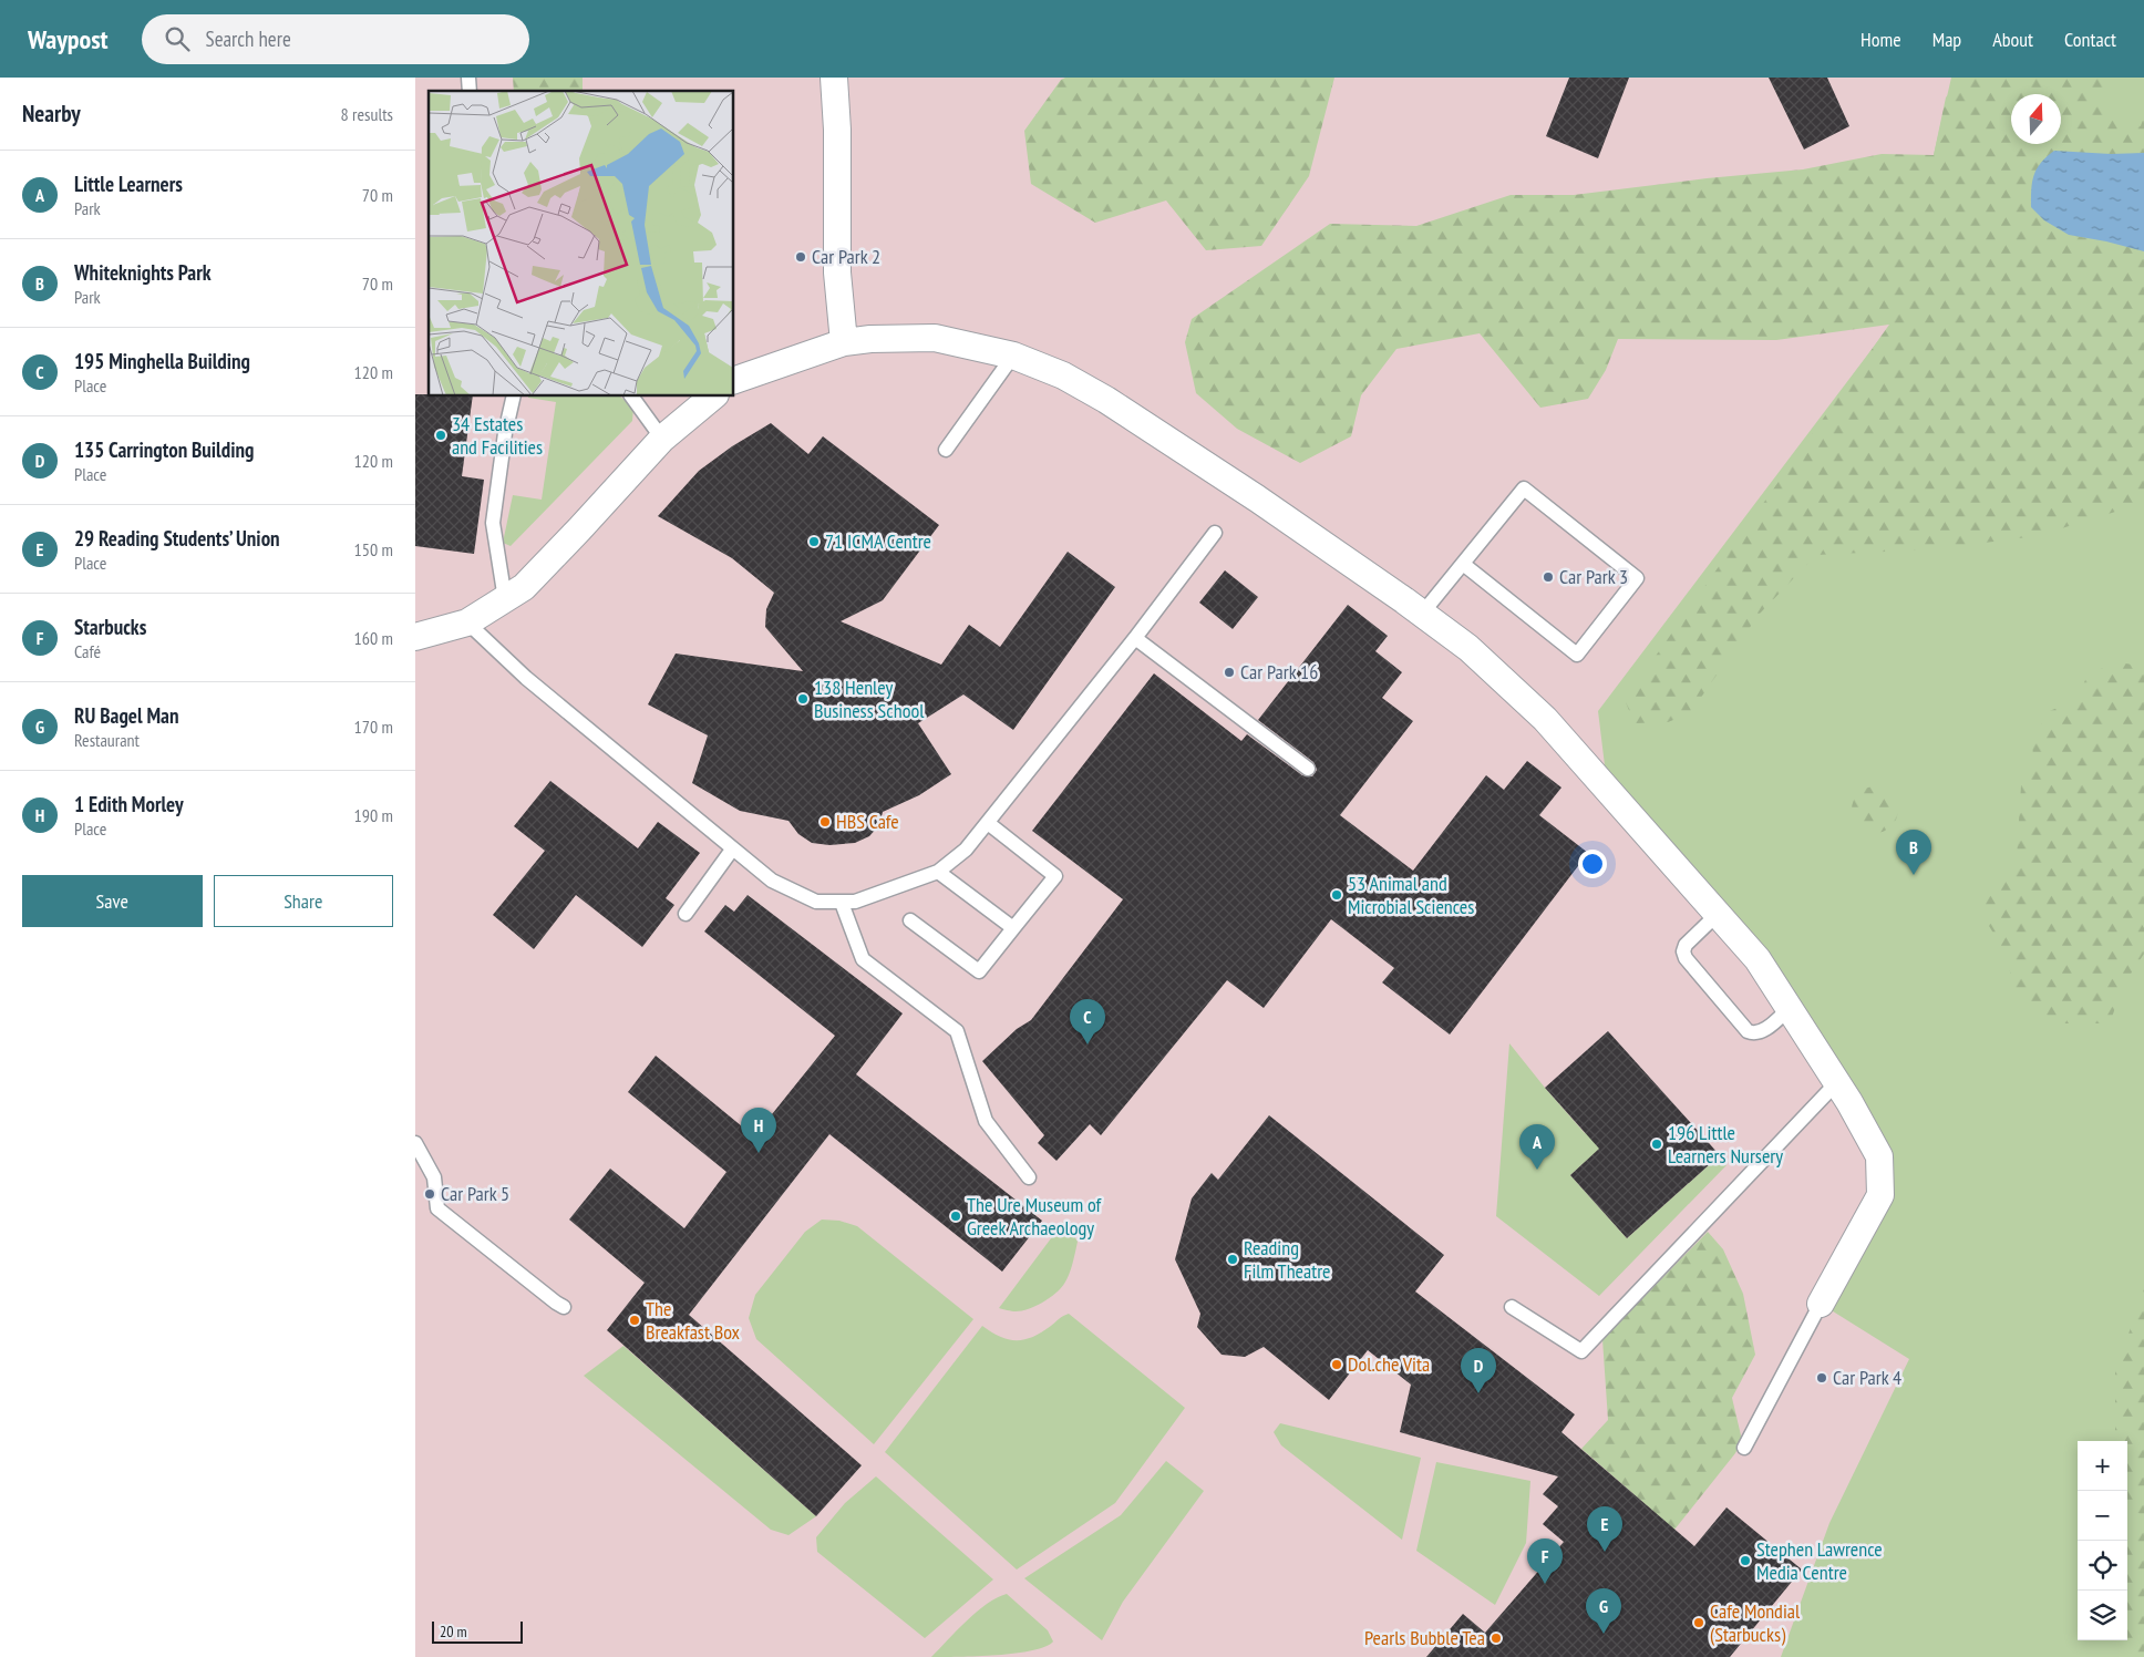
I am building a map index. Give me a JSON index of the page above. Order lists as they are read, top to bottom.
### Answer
{
  "places": [
    "Car Park 2",
    "34 Estates and Facilities",
    "71 ICMA Centre",
    "Car Park 3",
    "Car Park 16",
    "138 Henley Business School",
    "HBS Cafe",
    "53 Animal and Microbial Sciences",
    "196 Little Learners Nursery",
    "Car Park 5",
    "The Ure Museum of Greek Archaeology",
    "Reading Film Theatre",
    "The Breakfast Box",
    "Dol.che Vita",
    "Car Park 4",
    "Stephen Lawrence Media Centre",
    "Cafe Mondial (Starbucks)",
    "Pearls Bubble Tea"
  ],
  "scale_bar": "20 m",
  "north": "top",
  "page": {
    "header": "Waypost",
    "search": "Search here",
    "nav": [
      "Home",
      "Map",
      "About",
      "Contact"
    ],
    "heading": ["Nearby", "8 results"],
    "list": [
      {
        "mark": "A",
        "name": "Little Learners",
        "note": "Park",
        "value": "70 m"
      },
      {
        "mark": "B",
        "name": "Whiteknights Park",
        "note": "Park",
        "value": "70 m"
      },
      {
        "mark": "C",
        "name": "195 Minghella Building",
        "note": "Place",
        "value": "120 m"
      },
      {
        "mark": "D",
        "name": "135 Carrington Building",
        "note": "Place",
        "value": "120 m"
      },
      {
        "mark": "E",
        "name": "29 Reading Students’ Union",
        "note": "Place",
        "value": "150 m"
      },
      {
        "mark": "F",
        "name": "Starbucks",
        "note": "Café",
        "value": "160 m"
      },
      {
        "mark": "G",
        "name": "RU Bagel Man",
        "note": "Restaurant",
        "value": "170 m"
      },
      {
        "mark": "H",
        "name": "1 Edith Morley",
        "note": "Place",
        "value": "190 m"
      }
    ],
    "pins": [
      "B",
      "C",
      "H",
      "A",
      "D",
      "E",
      "F",
      "G"
    ],
    "buttons": ["Save", "Share"],
    "map_buttons": ["+", "−"],
    "scale": "20 m"
  }
}
